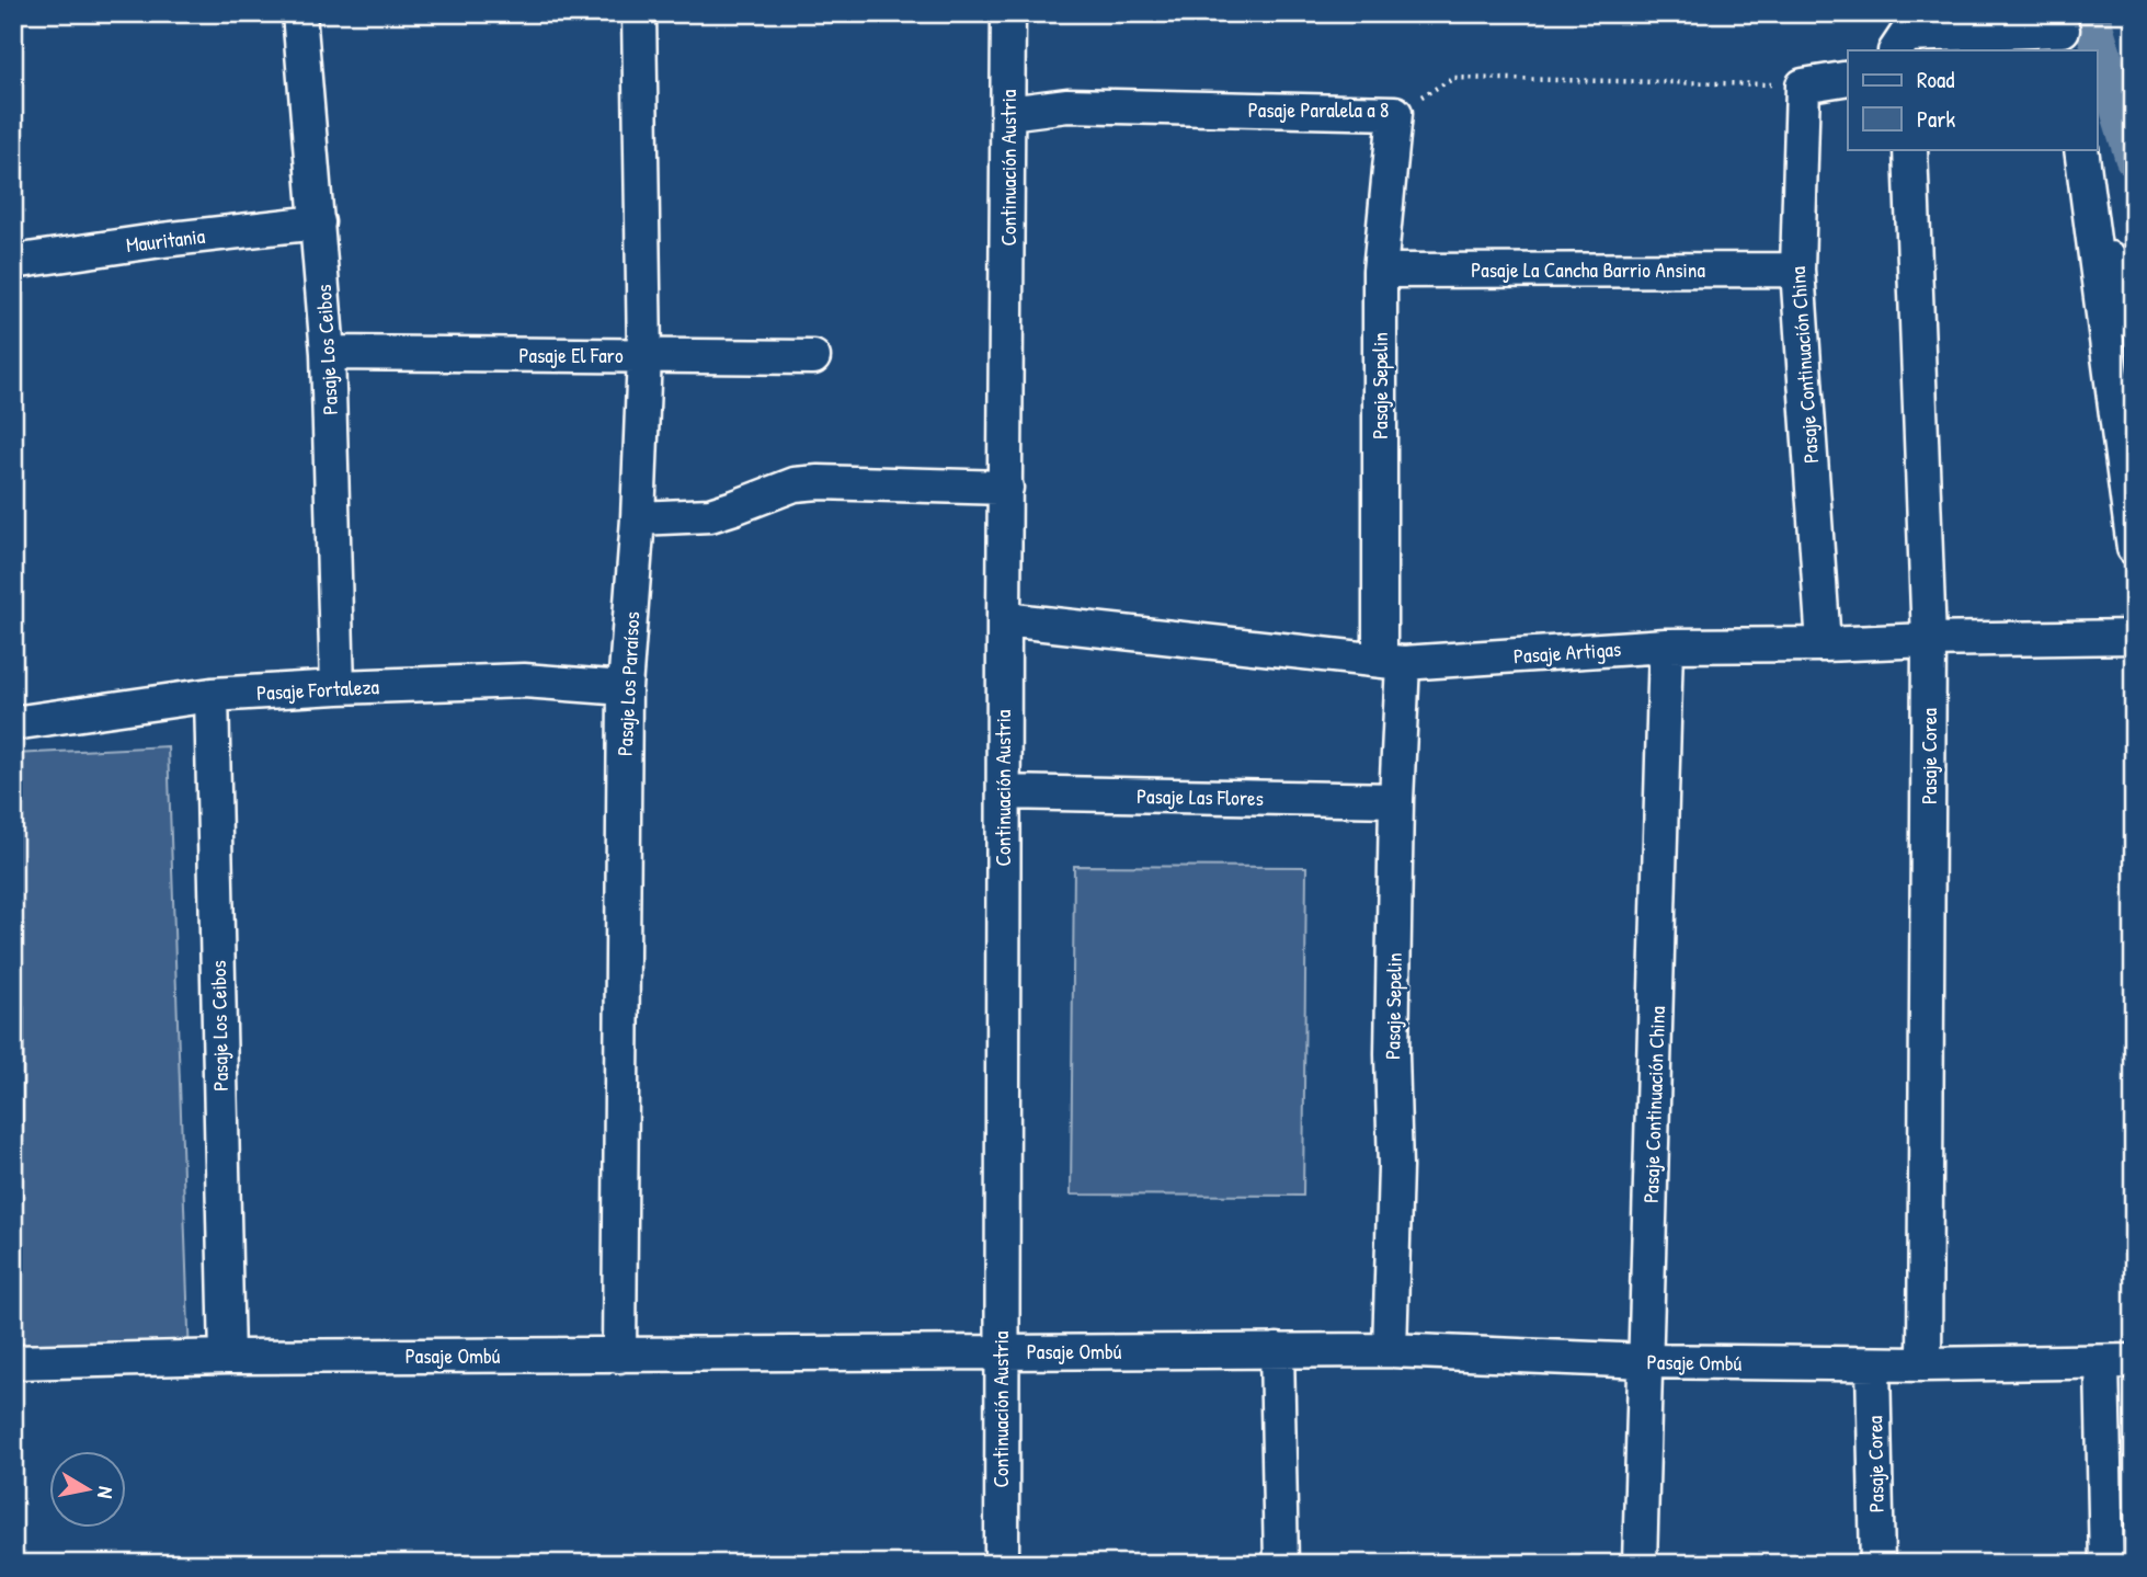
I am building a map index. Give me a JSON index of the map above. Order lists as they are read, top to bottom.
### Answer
{
  "streets": {
    "street": [
      "Pasaje Paralela a 8",
      "Continuación Austria",
      "Mauritania",
      "Pasaje La Cancha Barrio Ansina",
      "Pasaje Los Ceibos",
      "Pasaje El Faro",
      "Pasaje Continuación China",
      "Pasaje Sepelin",
      "Pasaje Artigas",
      "Pasaje Los Paraísos",
      "Pasaje Fortaleza",
      "Pasaje Corea",
      "Pasaje Las Flores",
      "Pasaje Ombú"
    ]
  },
  "crossings": [
    ["Pasaje Paralela a 8", "Continuación Austria"],
    ["Pasaje Paralela a 8", "Pasaje Continuación China"],
    ["Pasaje Paralela a 8", "Pasaje Sepelin"],
    ["Continuación Austria", "Pasaje Artigas"],
    ["Continuación Austria", "Pasaje Las Flores"],
    ["Continuación Austria", "Pasaje Ombú"],
    ["Mauritania", "Pasaje Los Ceibos"],
    ["Pasaje La Cancha Barrio Ansina", "Pasaje Continuación China"],
    ["Pasaje La Cancha Barrio Ansina", "Pasaje Sepelin"],
    ["Pasaje Los Ceibos", "Pasaje El Faro"],
    ["Pasaje Los Ceibos", "Pasaje Fortaleza"],
    ["Pasaje Los Ceibos", "Pasaje Ombú"],
    ["Pasaje El Faro", "Pasaje Los Paraísos"],
    ["Pasaje Continuación China", "Pasaje Artigas"],
    ["Pasaje Continuación China", "Pasaje Ombú"],
    ["Pasaje Sepelin", "Pasaje Artigas"],
    ["Pasaje Sepelin", "Pasaje Las Flores"],
    ["Pasaje Sepelin", "Pasaje Ombú"],
    ["Pasaje Artigas", "Pasaje Corea"],
    ["Pasaje Los Paraísos", "Pasaje Fortaleza"],
    ["Pasaje Los Paraísos", "Pasaje Ombú"],
    ["Pasaje Corea", "Pasaje Ombú"]
  ],
  "legend": ["Road", "Park"],
  "north": "right"
}
